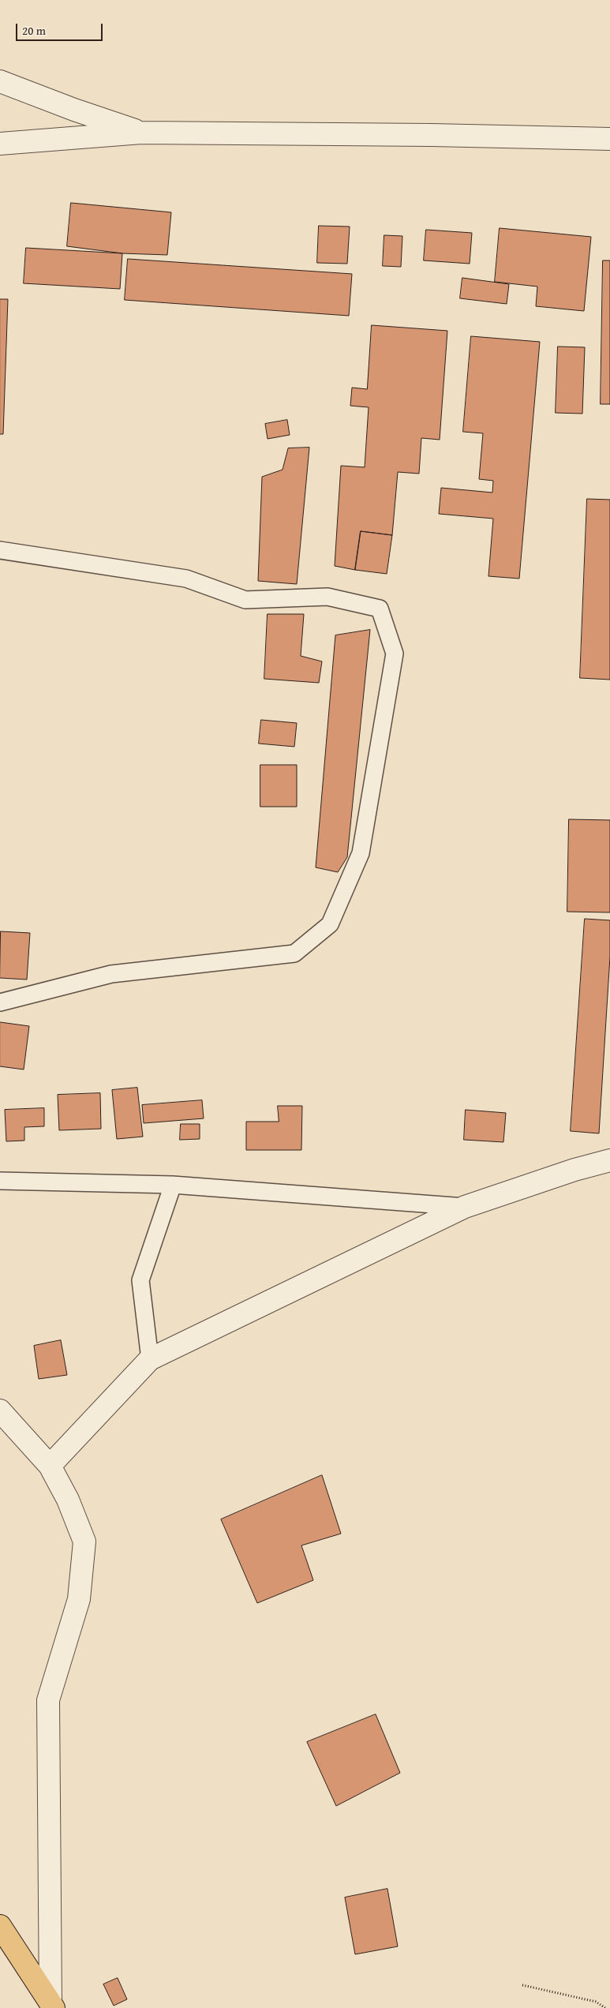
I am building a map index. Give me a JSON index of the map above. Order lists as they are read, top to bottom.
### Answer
{
  "scale_bar": "20 m"
}
